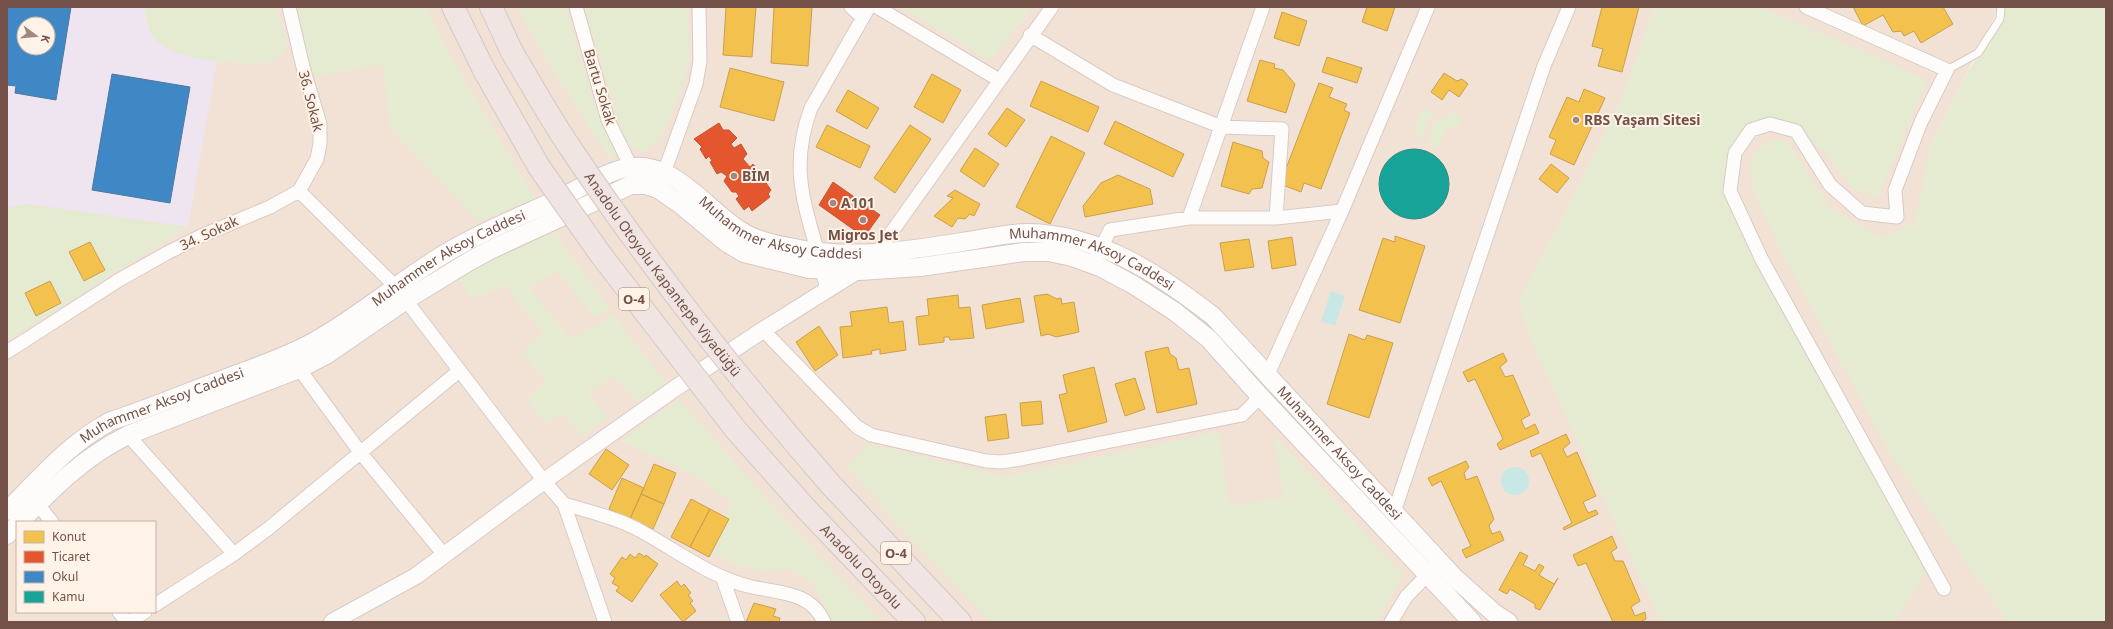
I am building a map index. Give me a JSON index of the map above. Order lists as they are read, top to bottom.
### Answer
{
  "streets": {
    "highway": ["Anadolu Otoyolu Kapantepe Viyadüğü", "O-4", "Anadolu Otoyolu"],
    "main road": ["Muhammer Aksoy Caddesi"],
    "street": ["Bartu Sokak", "36. Sokak", "34. Sokak"]
  },
  "crossings": [
    ["Bartu Sokak", "Muhammer Aksoy Caddesi"],
    ["36. Sokak", "34. Sokak"]
  ],
  "places": [
    "RBS Yaşam Sitesi",
    "BİM",
    "A101",
    "Migros Jet"
  ],
  "legend": [
    "Konut",
    "Ticaret",
    "Okul",
    "Kamu"
  ],
  "north": "right"
}
